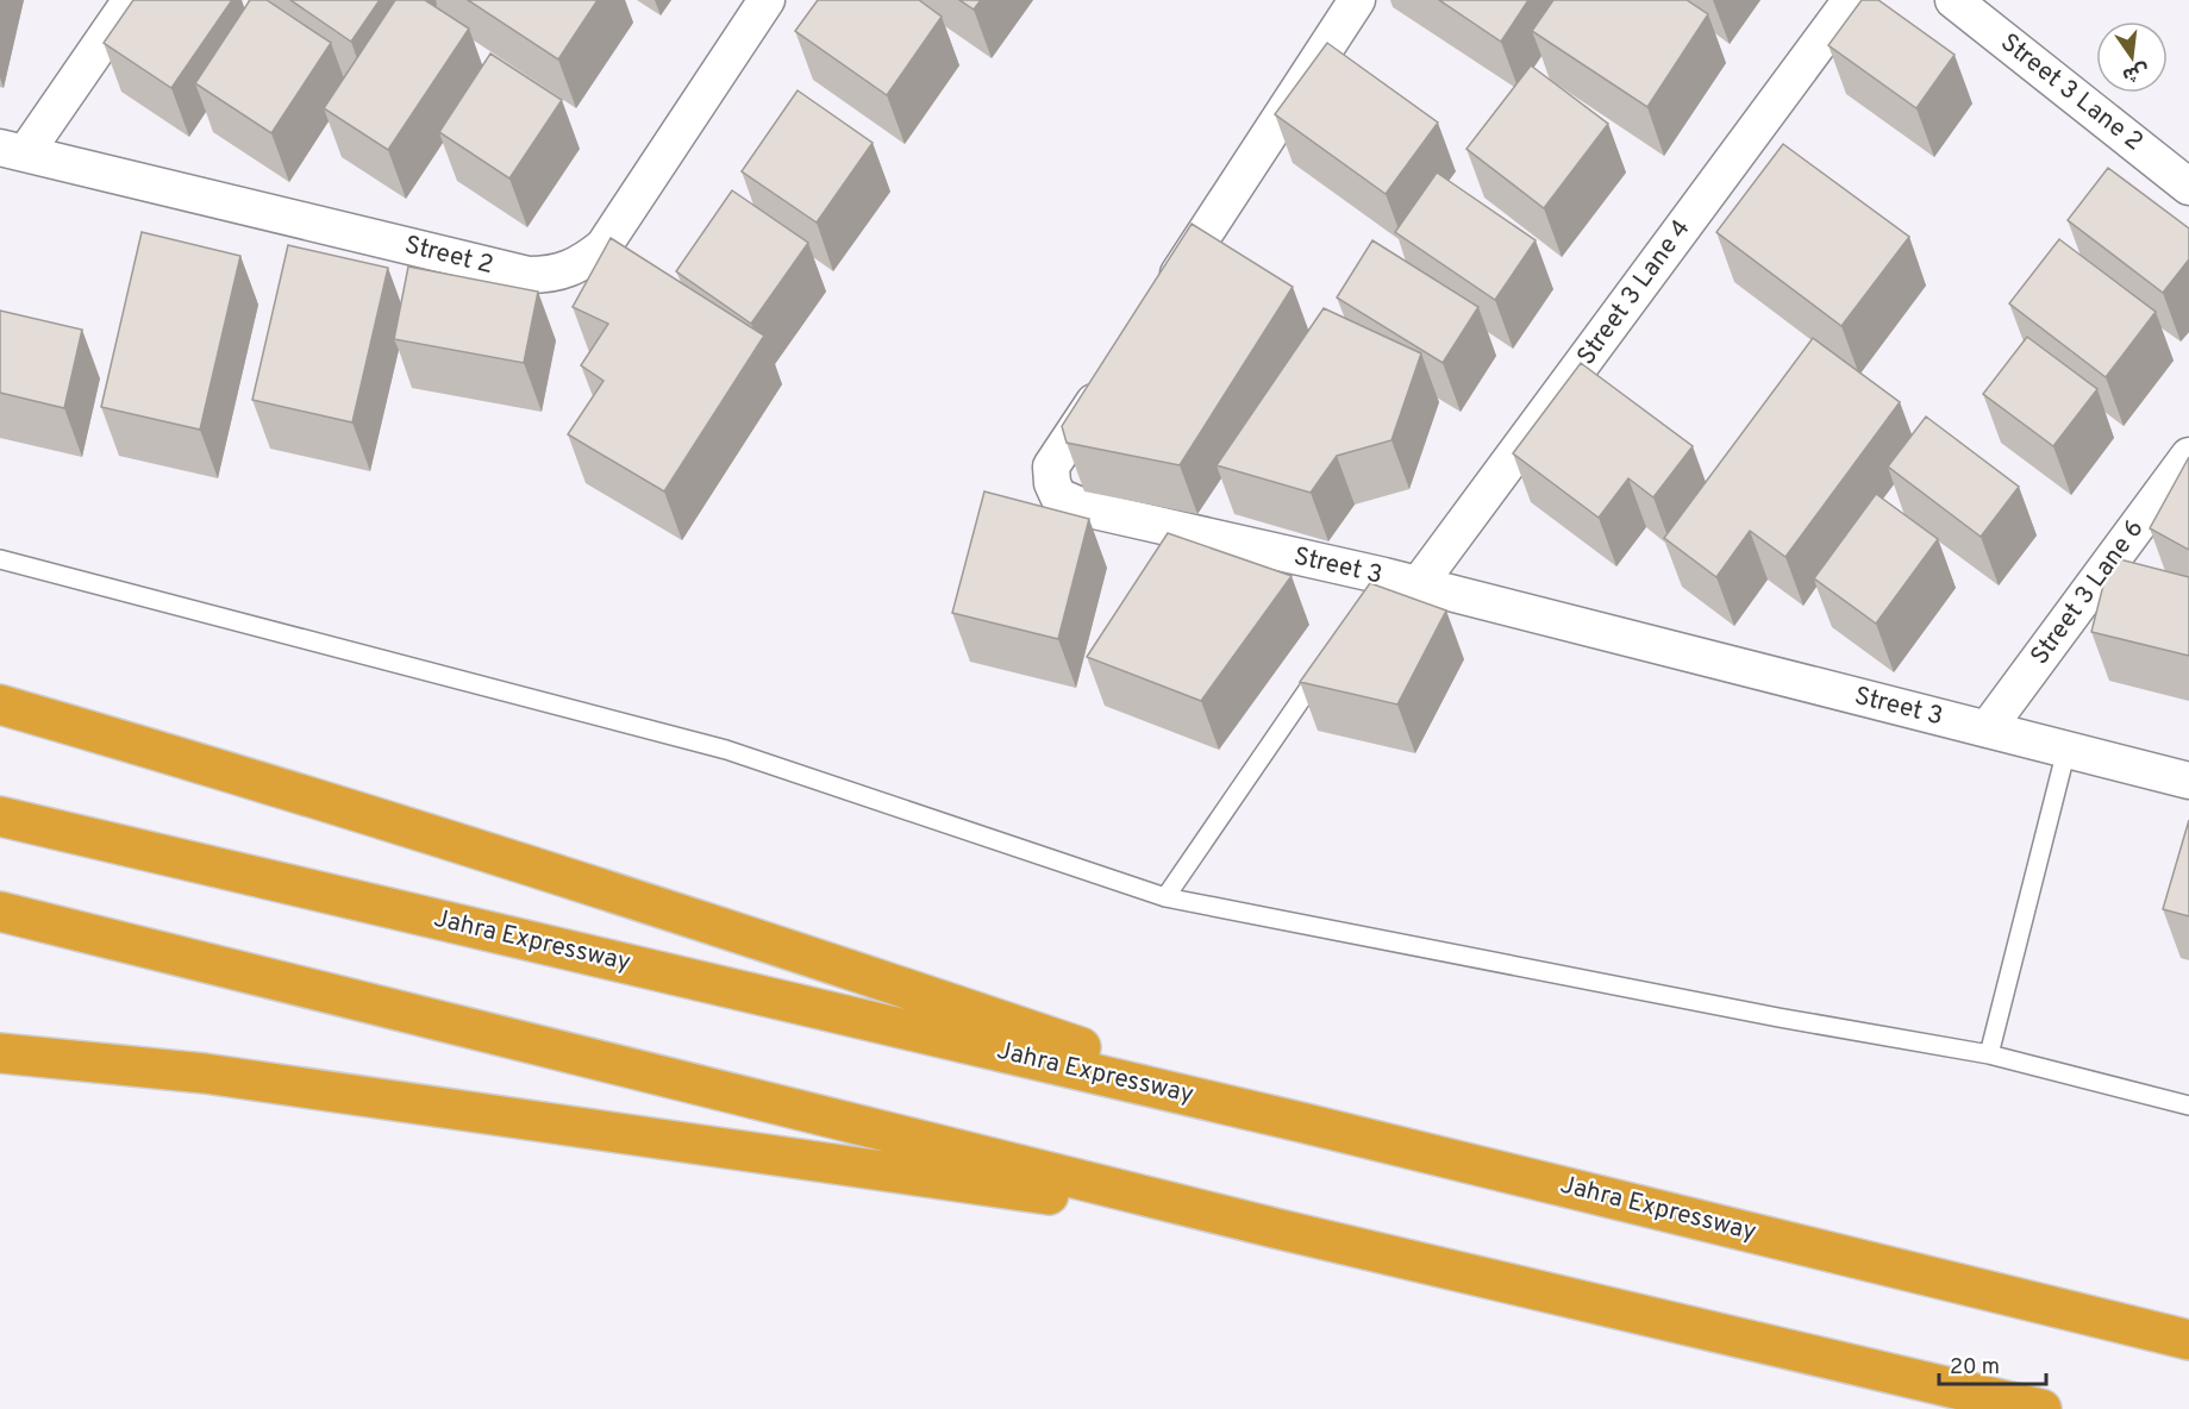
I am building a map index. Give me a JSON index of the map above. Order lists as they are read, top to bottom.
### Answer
{
  "streets": {
    "highway": ["Jahra Expressway"],
    "street": [
      "Street 3 Lane 2",
      "Street 2",
      "Street 3 Lane 4",
      "Street 3",
      "Street 3 Lane 6"
    ]
  },
  "crossings": [
    ["Street 3 Lane 4", "Street 3"],
    ["Street 3", "Street 3 Lane 6"]
  ],
  "scale_bar": "20 m",
  "north": "bottom"
}
